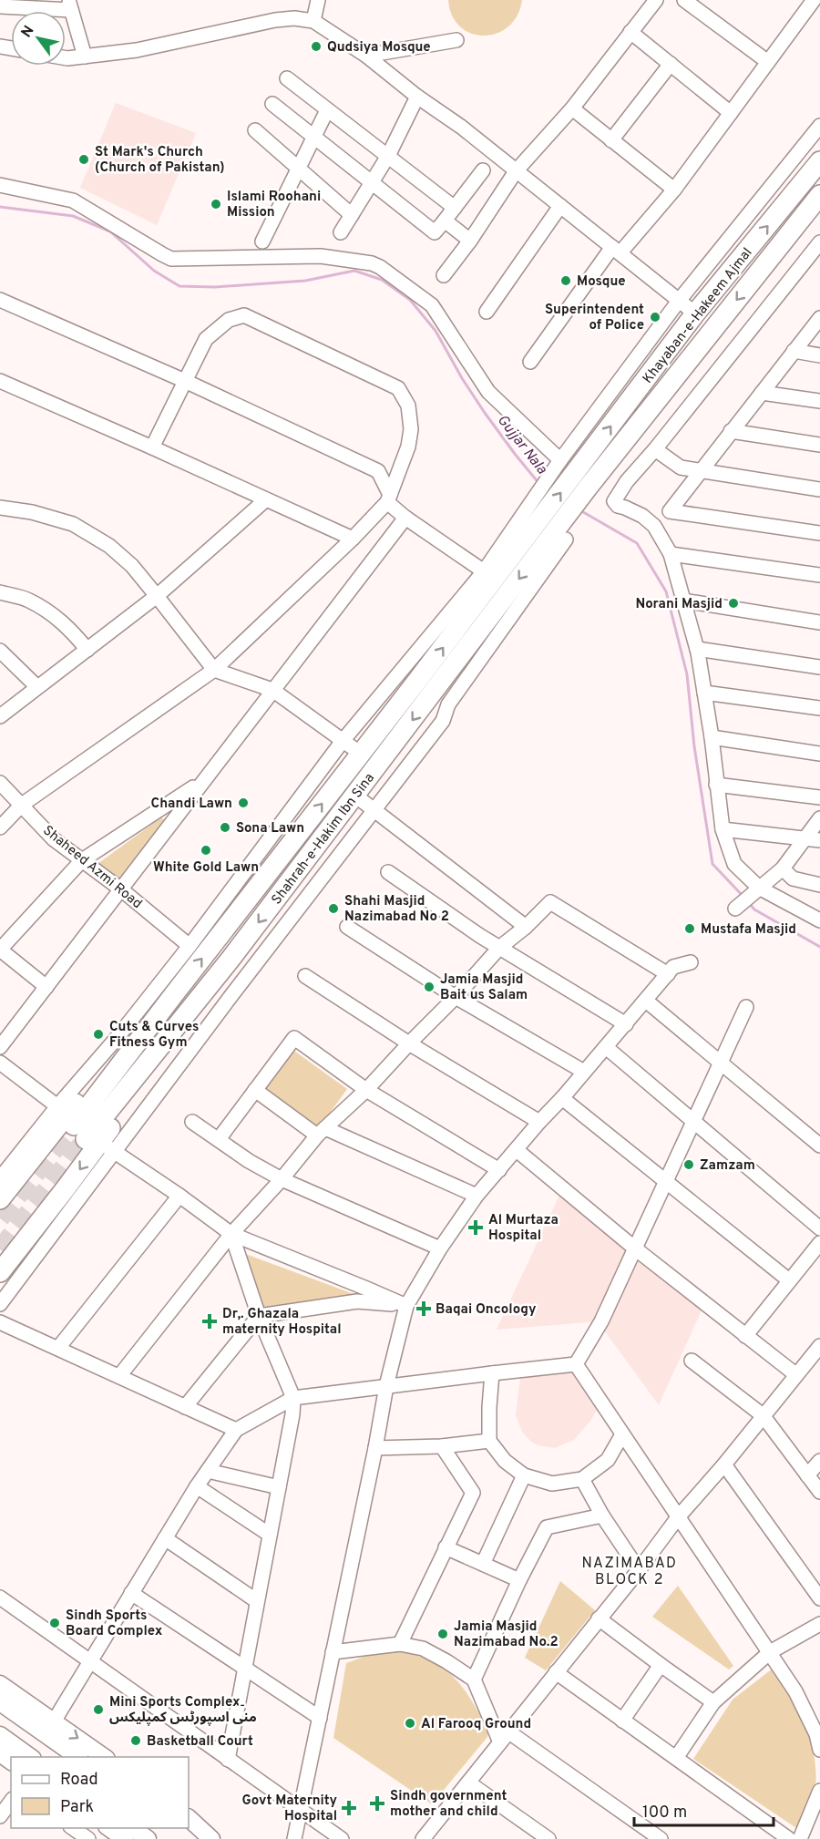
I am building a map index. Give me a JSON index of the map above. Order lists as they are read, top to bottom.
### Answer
{
  "streets": {
    "highway": ["Khayaban-e-Hakeem Ajmal", "Shahrah-e-Hakim Ibn Sina"],
    "street": ["Shaheed Azmi Road"]
  },
  "districts": ["NAZIMABAD BLOCK 2"],
  "water": ["Gujjar Nala"],
  "places": {
    "other": [
      "Qudsiya Mosque",
      "St Mark's Church (Church of Pakistan)",
      "Islami Roohani Mission",
      "Mosque",
      "Superintendent of Police",
      "Norani Masjid",
      "Chandi Lawn",
      "Sona Lawn",
      "White Gold Lawn",
      "Shahi Masjid Nazimabad No 2",
      "Mustafa Masjid",
      "Jamia Masjid Bait us Salam",
      "Cuts & Curves Fitness Gym",
      "Zamzam",
      "Sindh Sports Board Complex",
      "Jamia Masjid Nazimabad No.2",
      "Mini Sports Complex۔ منی اسپورٹس کمپلیکس",
      "Al Farooq Ground",
      "Basketball Court"
    ],
    "health": [
      "Al Murtaza Hospital",
      "Baqai Oncology",
      "Dr,. Ghazala maternity Hospital",
      "Sindh government mother and child",
      "Govt Maternity Hospital"
    ]
  },
  "legend": ["Road", "Park"],
  "scale_bar": "100 m",
  "north": "top left"
}
